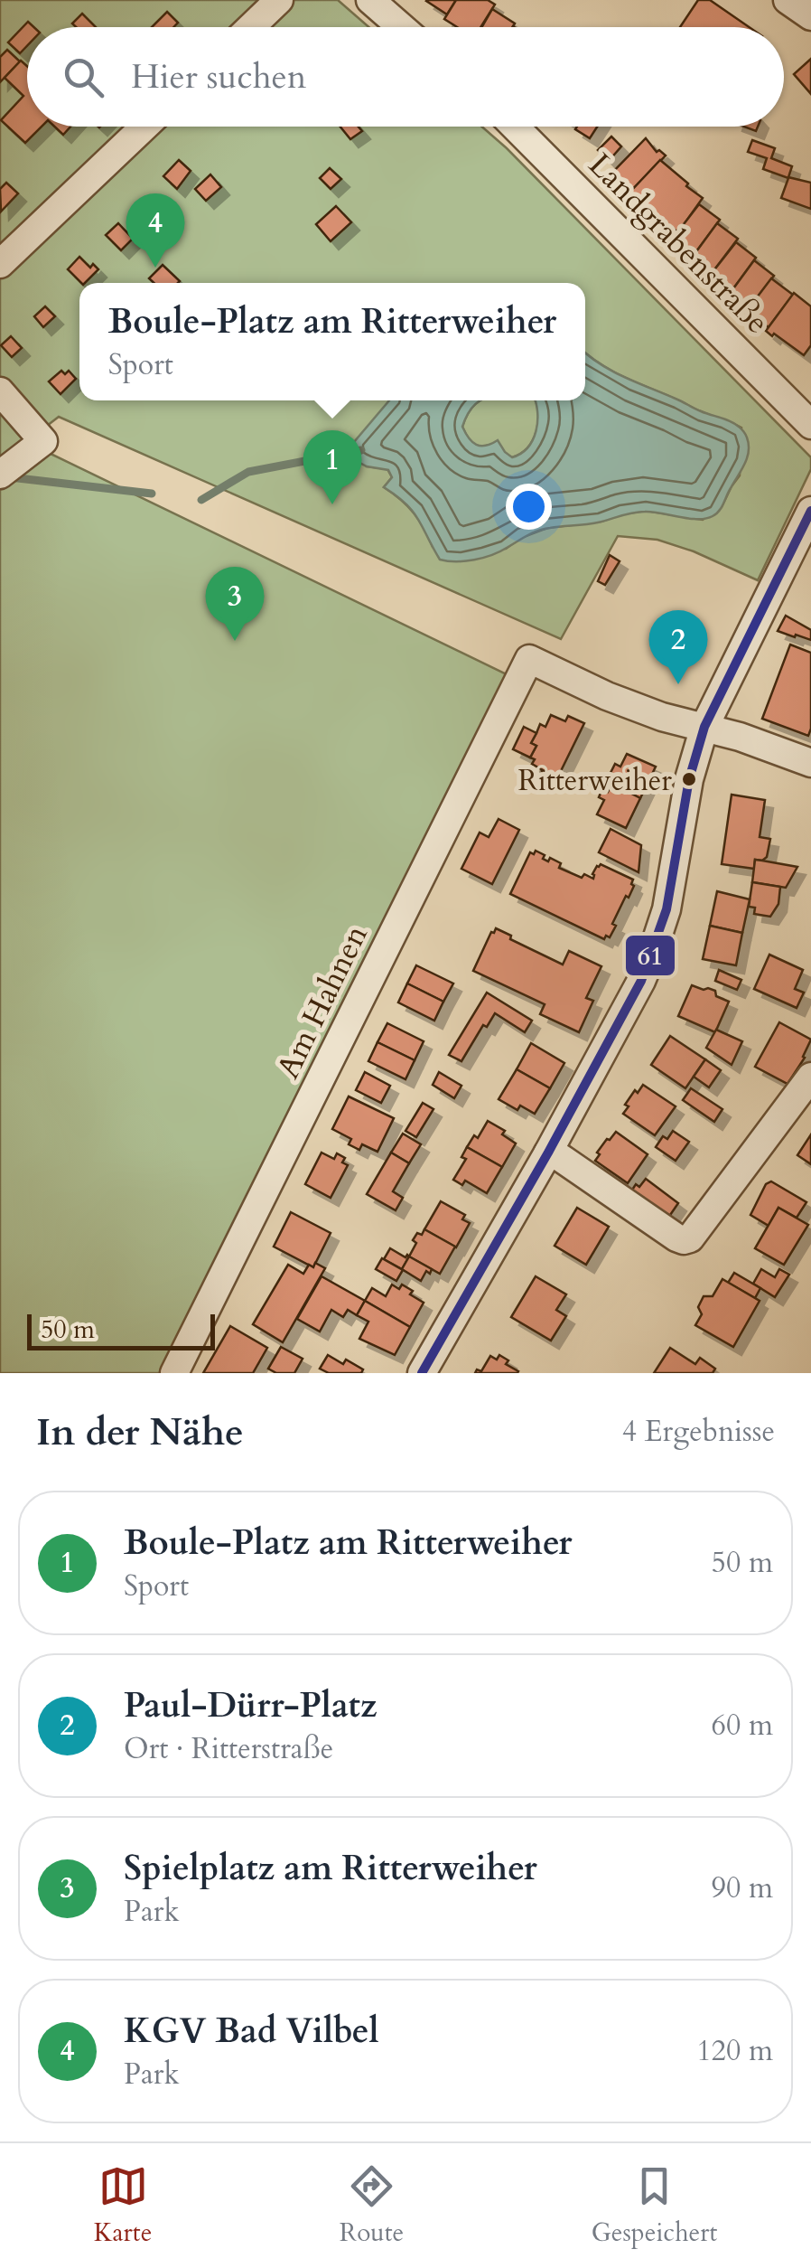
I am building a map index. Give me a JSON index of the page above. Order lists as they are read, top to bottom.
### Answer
{
  "streets": {
    "street": ["Landgrabenstraße", "Am Hahnen"]
  },
  "places": ["Ritterweiher"],
  "lines": ["transit line 61"],
  "scale_bar": "50 m",
  "page": {
    "search": "Hier suchen",
    "pins": [
      "4",
      "1",
      "3",
      "2"
    ],
    "popup": ["Boule-Platz am Ritterweiher", "Sport"],
    "scale": "50 m",
    "heading": ["In der Nähe", "4 Ergebnisse"],
    "list": [
      {
        "mark": "1",
        "name": "Boule-Platz am Ritterweiher",
        "note": "Sport",
        "value": "50 m"
      },
      {
        "mark": "2",
        "name": "Paul-Dürr-Platz",
        "note": "Ort · Ritterstraße",
        "value": "60 m"
      },
      {
        "mark": "3",
        "name": "Spielplatz am Ritterweiher",
        "note": "Park",
        "value": "90 m"
      },
      {
        "mark": "4",
        "name": "KGV Bad Vilbel",
        "note": "Park",
        "value": "120 m"
      }
    ],
    "nav": ["Karte", "Route", "Gespeichert"]
  }
}
